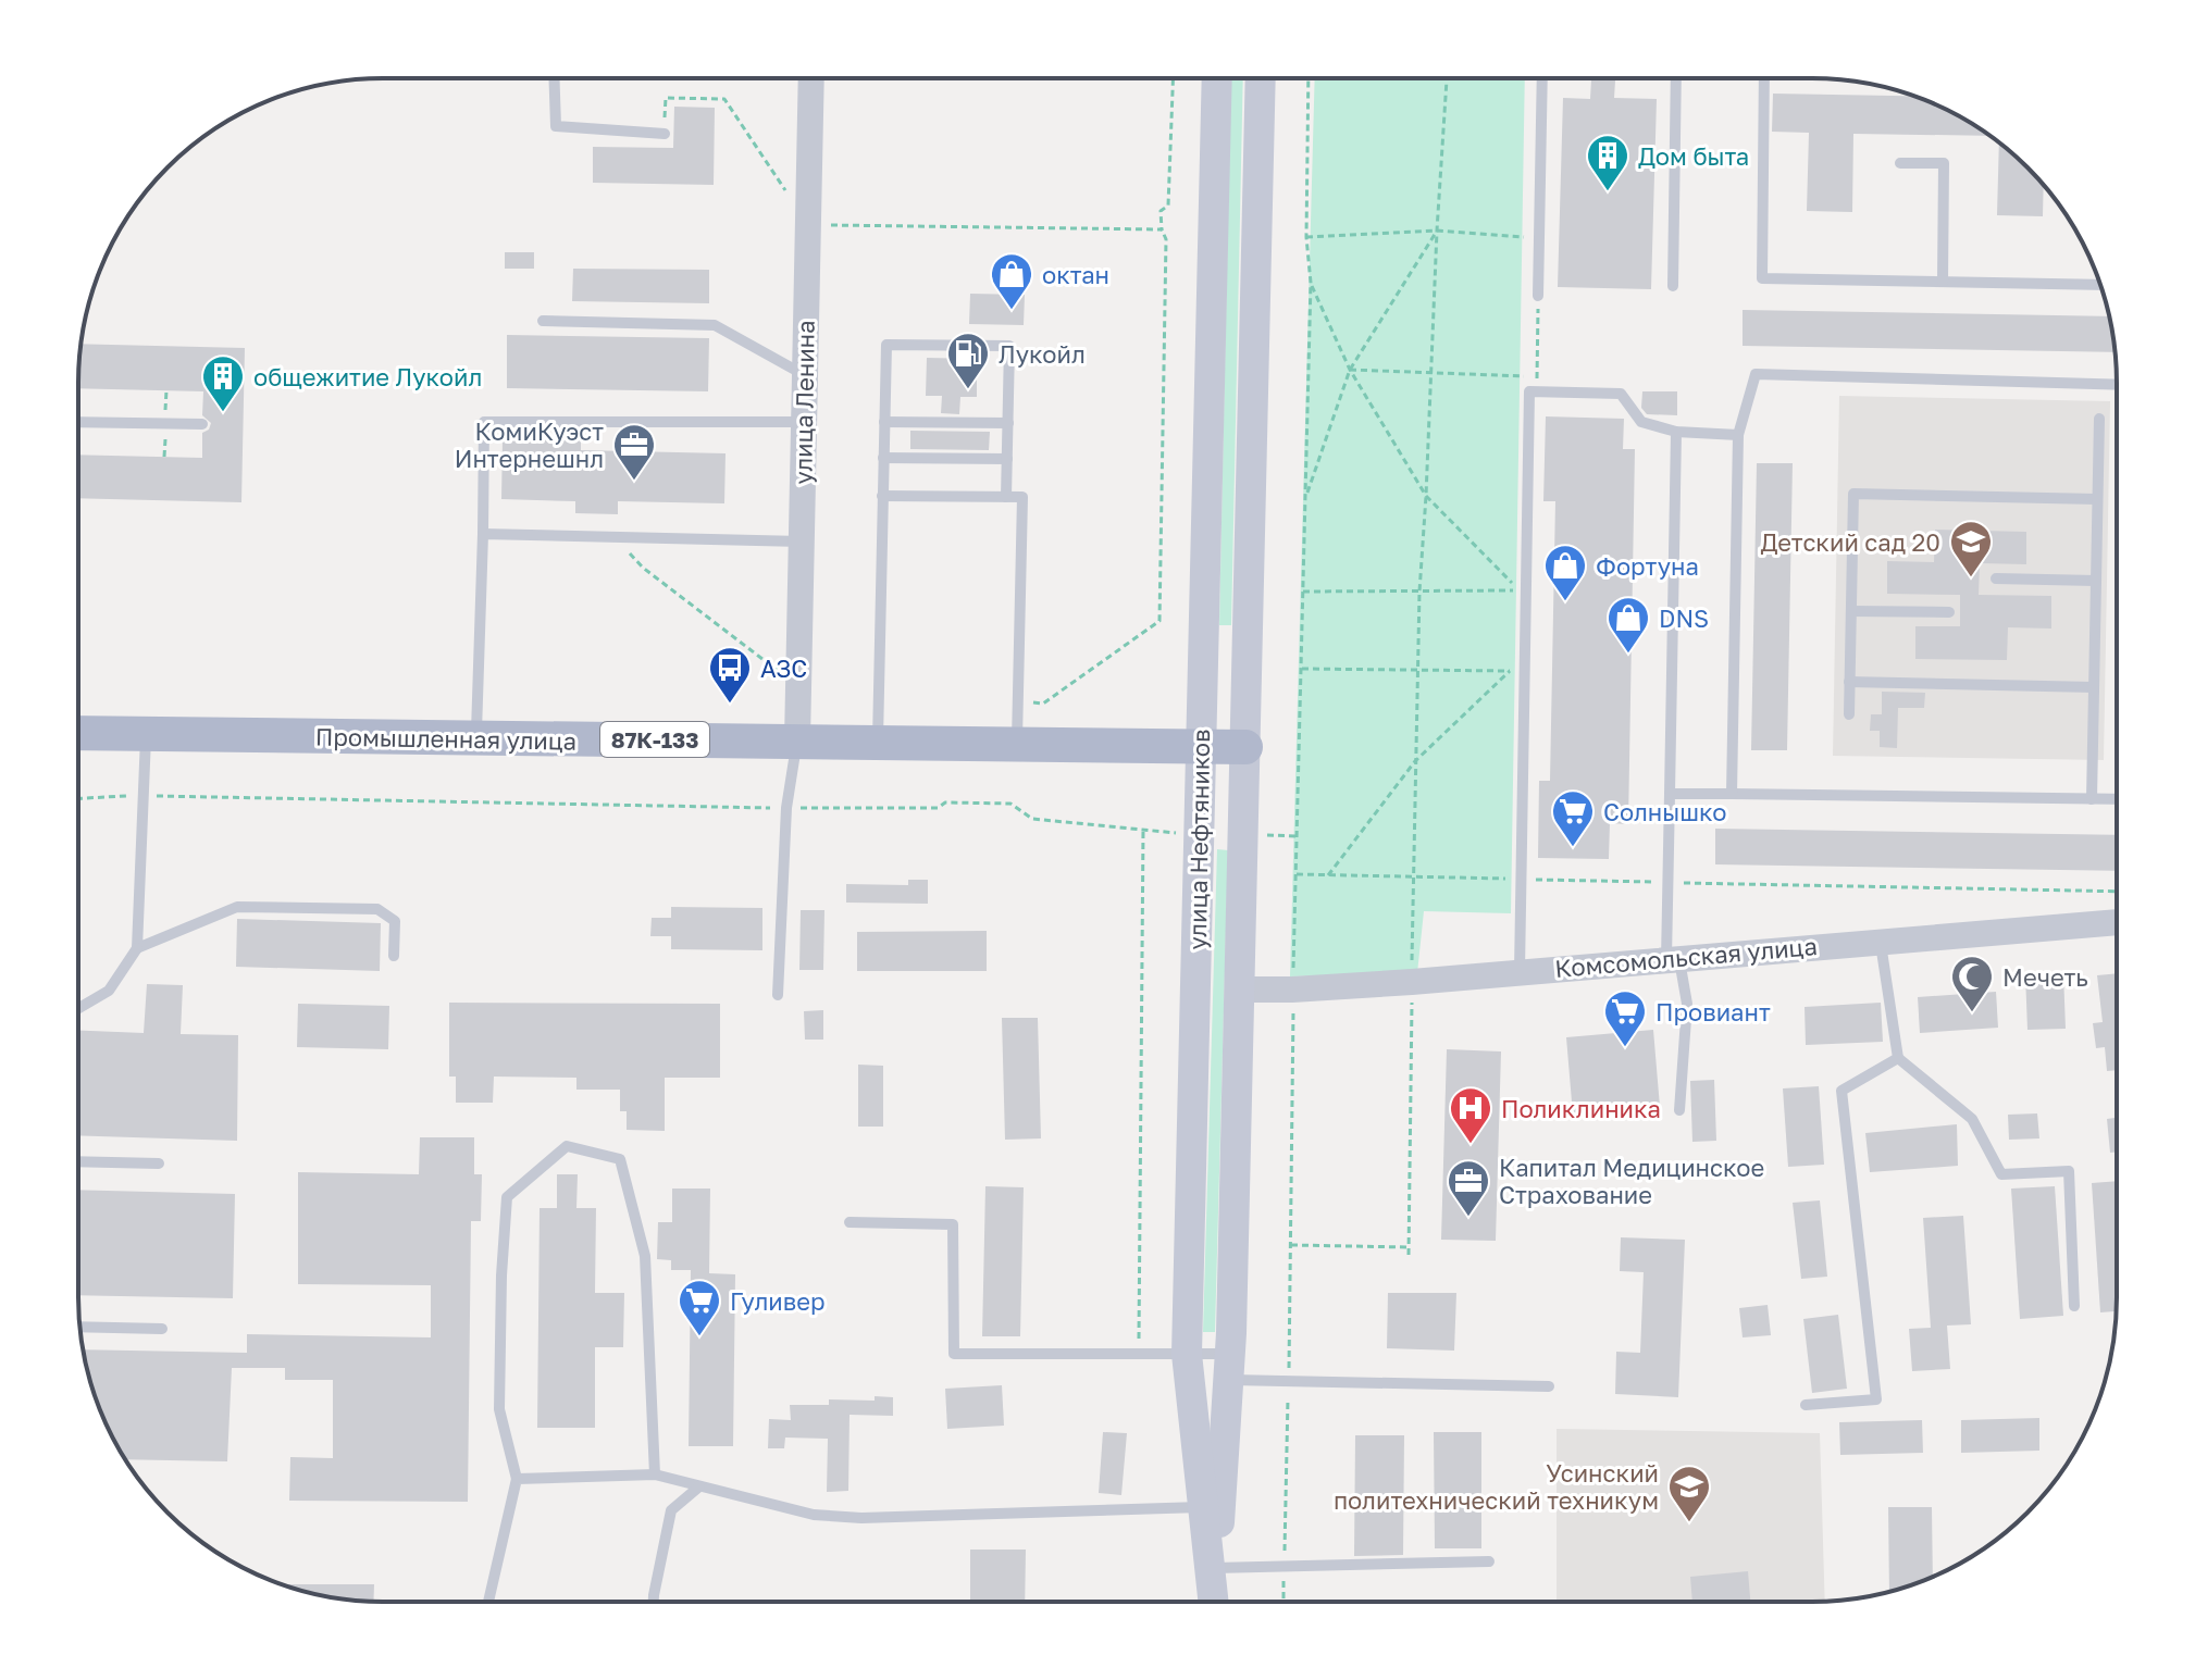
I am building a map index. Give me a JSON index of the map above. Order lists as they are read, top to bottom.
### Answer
{
  "streets": {
    "main road": ["Промышленная улица", "87К-133", "улица Нефтяников"],
    "street": ["улица Ленина", "Комсомольская улица"]
  },
  "crossings": [
    ["улица Ленина", "Промышленная улица"],
    ["Промышленная улица", "улица Нефтяников"],
    ["улица Нефтяников", "Комсомольская улица"]
  ],
  "places": {
    "building": ["Дом быта", "общежитие Лукойл"],
    "shop": ["октан", "Фортуна", "DNS"],
    "fuel station": ["Лукойл"],
    "office": ["КомиКуэст Интернешнл", "Капитал Медицинское Страхование"],
    "school or university": ["Детский сад 20", "Усинский политехнический техникум"],
    "bus stop": ["АЗС"],
    "supermarket": ["Солнышко", "Провиант", "Гуливер"],
    "mosque": ["Мечеть"],
    "hospital": ["Поликлиника"]
  }
}
